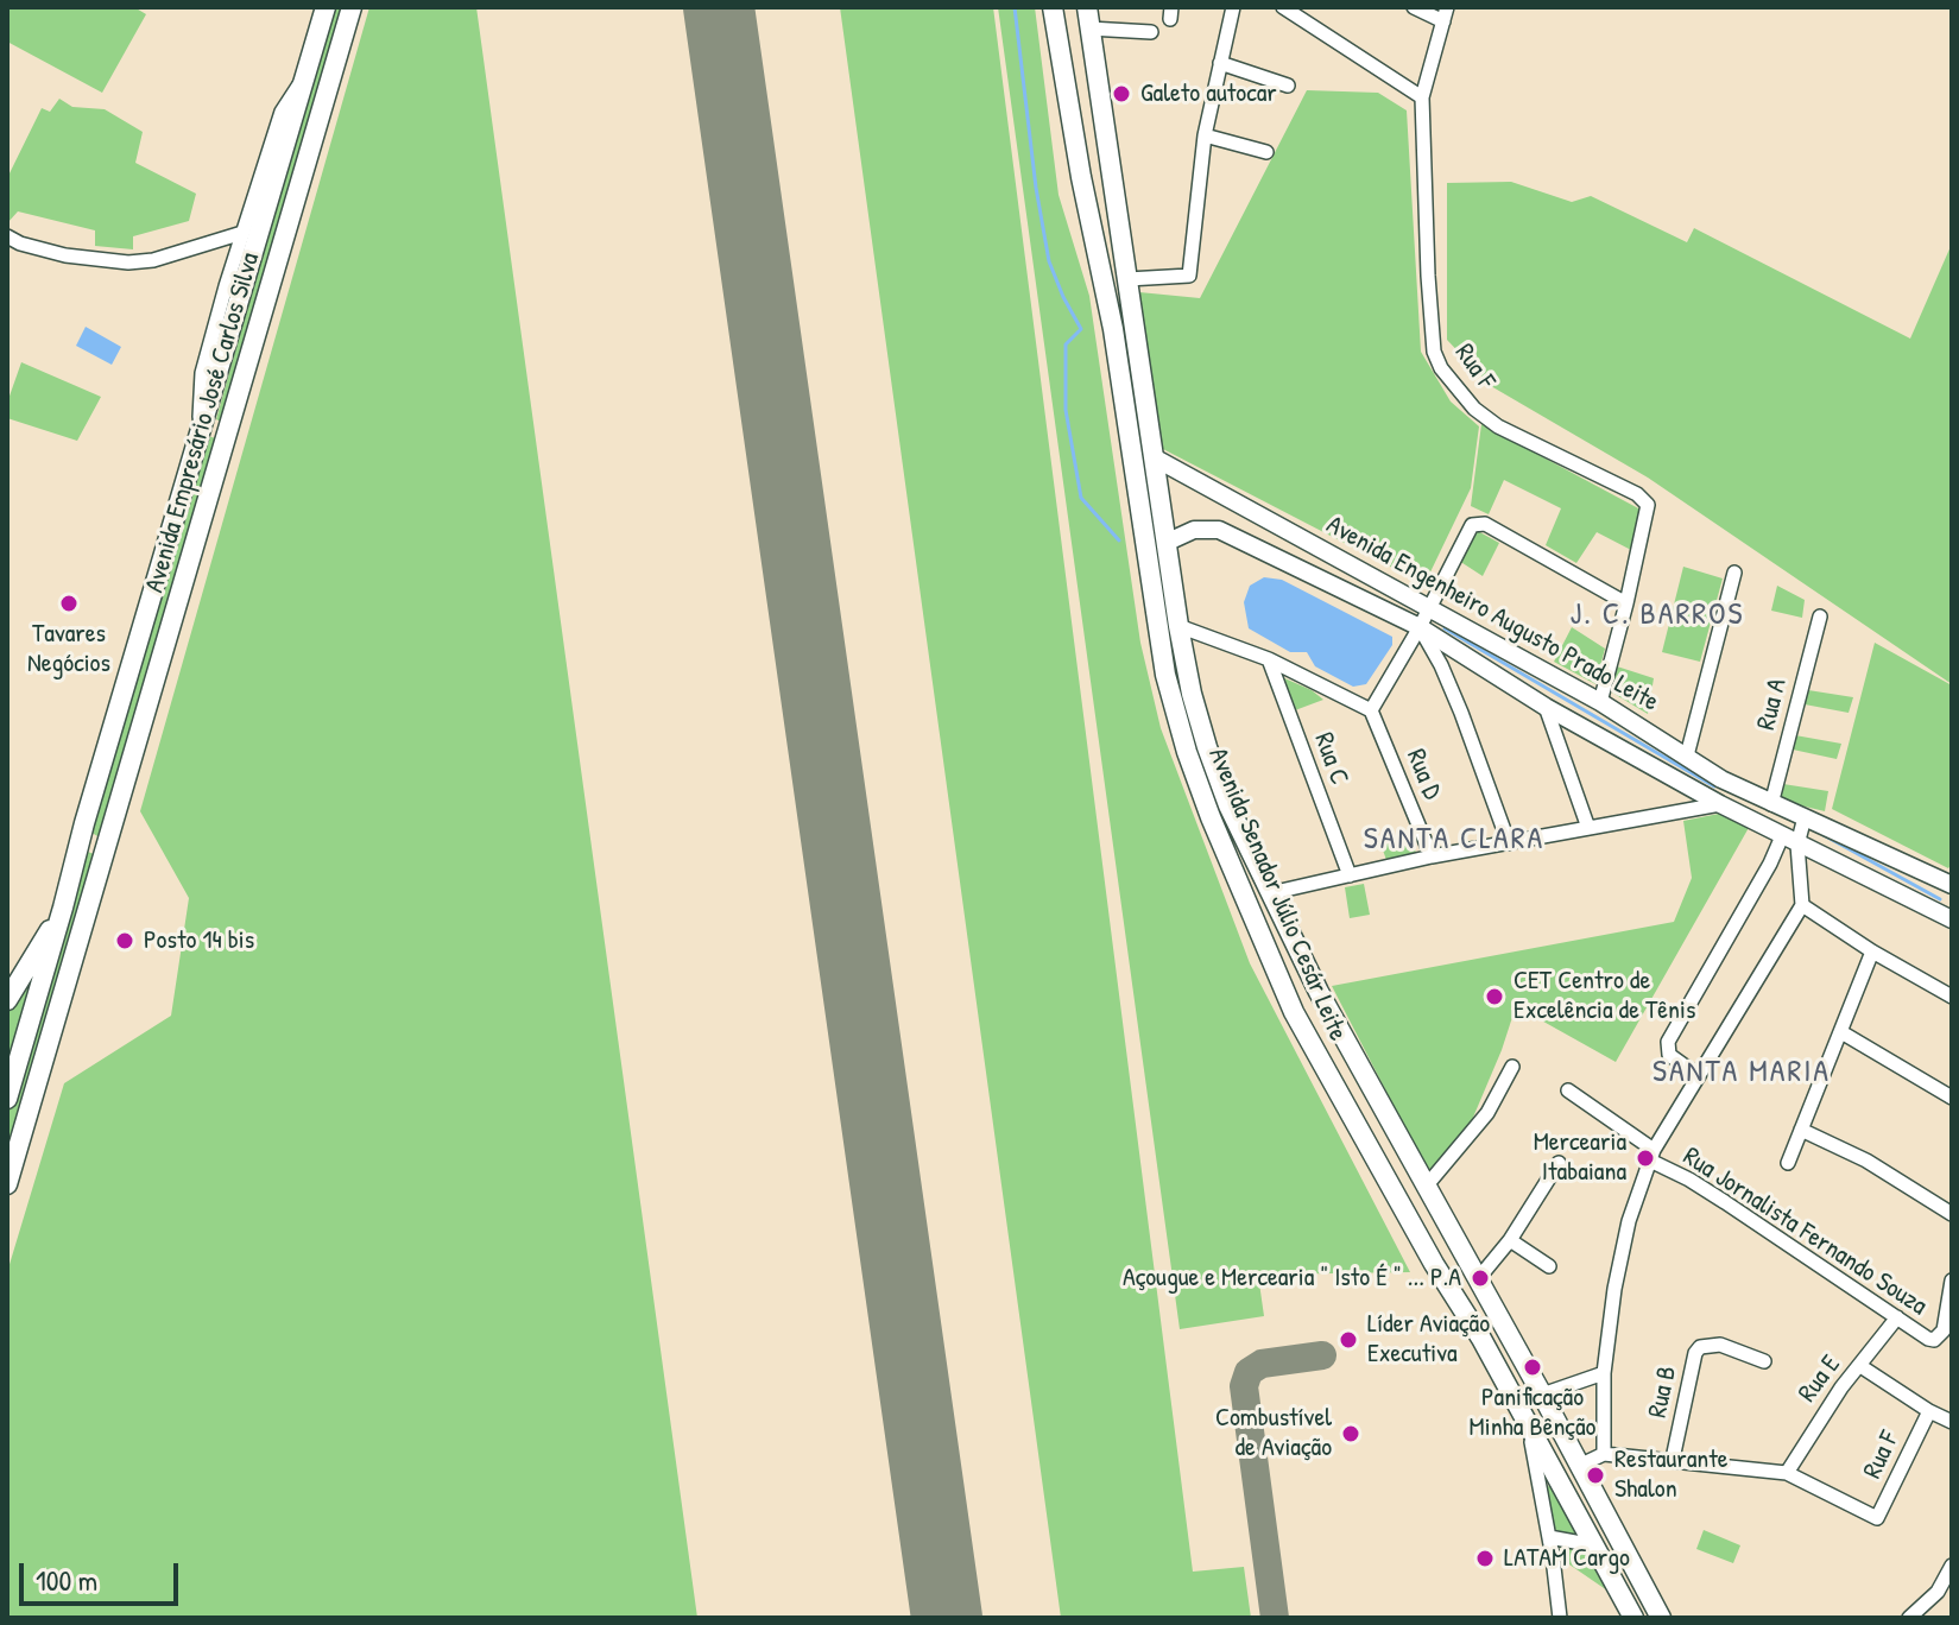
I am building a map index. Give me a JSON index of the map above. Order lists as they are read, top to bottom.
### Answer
{
  "streets": {
    "main road": ["Avenida Empresário José Carlos Silva", "Avenida Senador Júlio Cesár Leite"],
    "street": [
      "Rua F",
      "Avenida Engenheiro Augusto Prado Leite",
      "Rua A",
      "Rua C",
      "Rua D",
      "Rua Jornalista Fernando Souza",
      "Rua E",
      "Rua B"
    ]
  },
  "crossings": [
    ["Rua F", "Rua E"],
    ["Avenida Engenheiro Augusto Prado Leite", "Rua A"],
    ["Avenida Engenheiro Augusto Prado Leite", "Avenida Senador Júlio Cesár Leite"],
    ["Rua Jornalista Fernando Souza", "Rua E"]
  ],
  "districts": ["J. C. BARROS", "SANTA CLARA", "SANTA MARIA"],
  "places": [
    "Galeto autocar",
    "Tavares Negócios",
    "Posto 14 bis",
    "CET Centro de Excelência de Tênis",
    "Mercearia Itabaiana",
    "Açougue e Mercearia \" Isto É \" ... P.A",
    "Líder Aviação Executiva",
    "Panificação Minha Bênção",
    "Combustível de Aviação",
    "Restaurante Shalon",
    "LATAM Cargo"
  ],
  "scale_bar": "100 m"
}
